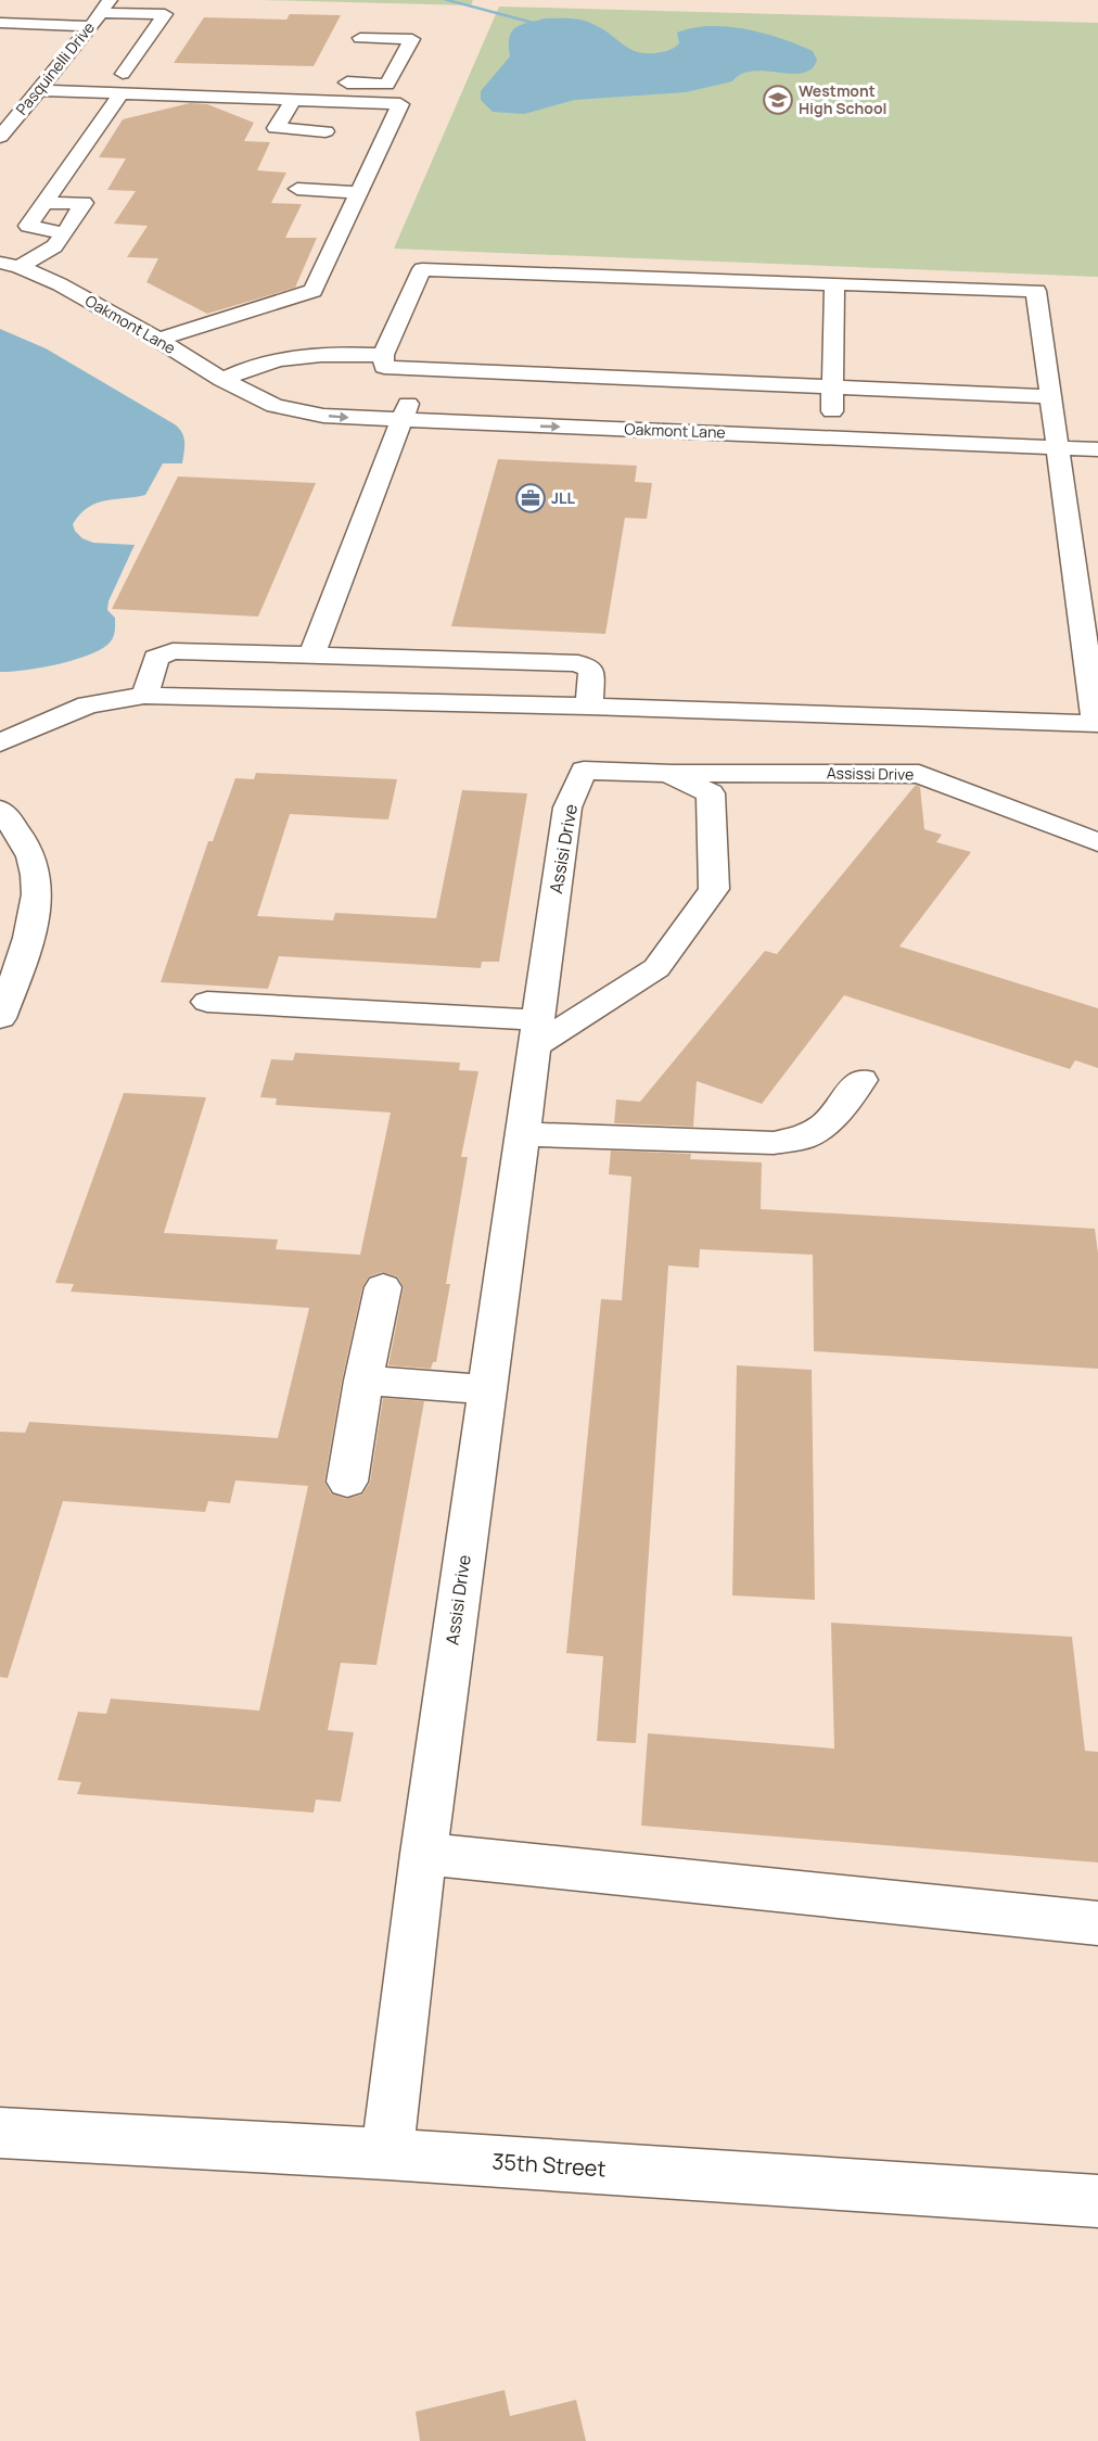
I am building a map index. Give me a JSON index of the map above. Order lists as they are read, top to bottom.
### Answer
{
  "streets": {
    "street": [
      "Pasquinelli Drive",
      "Oakmont Lane",
      "Assissi Drive",
      "Assisi Drive",
      "35th Street"
    ]
  },
  "crossings": [
    ["Assissi Drive", "Assisi Drive"],
    ["Assisi Drive", "35th Street"]
  ],
  "places": {
    "school or university": ["Westmont High School"],
    "office": ["JLL"]
  }
}
